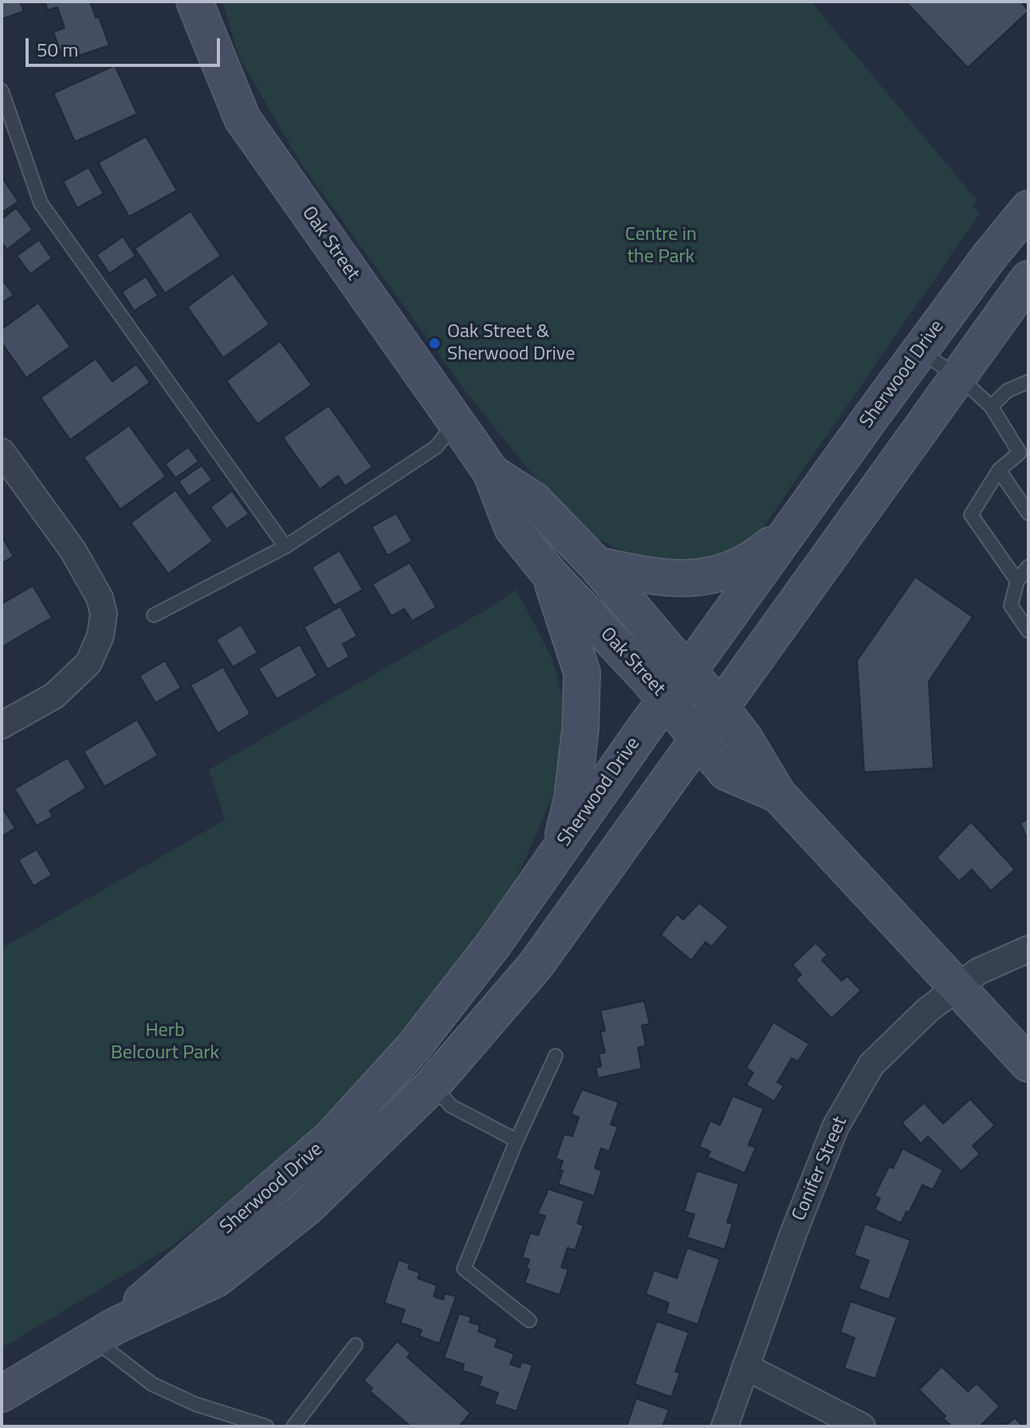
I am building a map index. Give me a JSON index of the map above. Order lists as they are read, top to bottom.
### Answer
{
  "streets": {
    "main road": ["Oak Street", "Sherwood Drive"],
    "street": ["Conifer Street"]
  },
  "crossings": [
    ["Oak Street", "Sherwood Drive"],
    ["Oak Street", "Conifer Street"]
  ],
  "parks": ["Centre in the Park", "Herb Belcourt Park"],
  "places": ["Oak Street & Sherwood Drive"],
  "scale_bar": "50 m"
}
